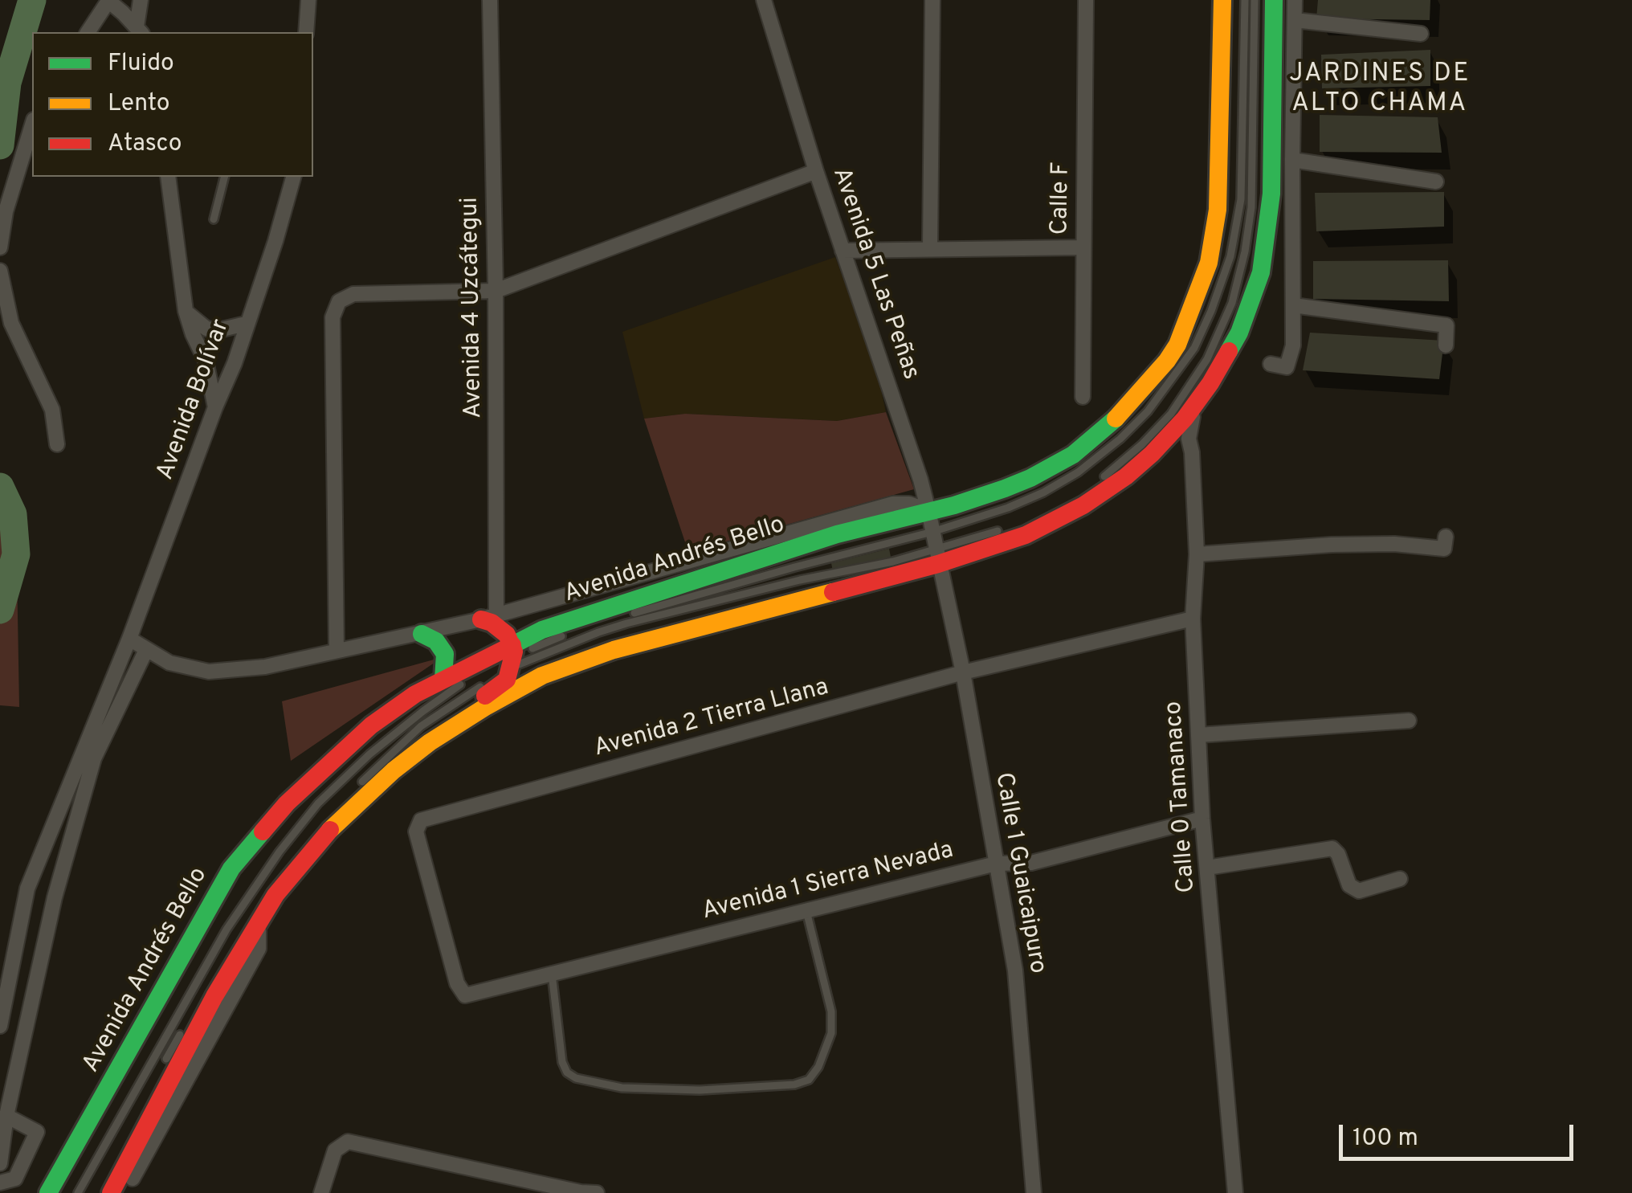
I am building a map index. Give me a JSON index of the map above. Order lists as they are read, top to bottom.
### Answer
{
  "streets": {
    "highway": ["Avenida Andrés Bello"],
    "street": [
      "Calle F",
      "Avenida 5 Las Peñas",
      "Avenida 4 Uzcátegui",
      "Avenida Bolívar",
      "Avenida 2 Tierra Llana",
      "Calle 0 Tamanaco",
      "Calle 1 Guaicaipuro",
      "Avenida 1 Sierra Nevada"
    ]
  },
  "crossings": [
    ["Avenida 5 Las Peñas", "Avenida Andrés Bello"],
    ["Avenida 5 Las Peñas", "Calle 1 Guaicaipuro"],
    ["Avenida 2 Tierra Llana", "Calle 0 Tamanaco"],
    ["Avenida 2 Tierra Llana", "Calle 1 Guaicaipuro"],
    ["Avenida 2 Tierra Llana", "Avenida 1 Sierra Nevada"],
    ["Calle 0 Tamanaco", "Avenida 1 Sierra Nevada"],
    ["Calle 1 Guaicaipuro", "Avenida 1 Sierra Nevada"]
  ],
  "districts": ["JARDINES DE ALTO CHAMA"],
  "legend": ["Fluido", "Lento", "Atasco"],
  "scale_bar": "100 m"
}
